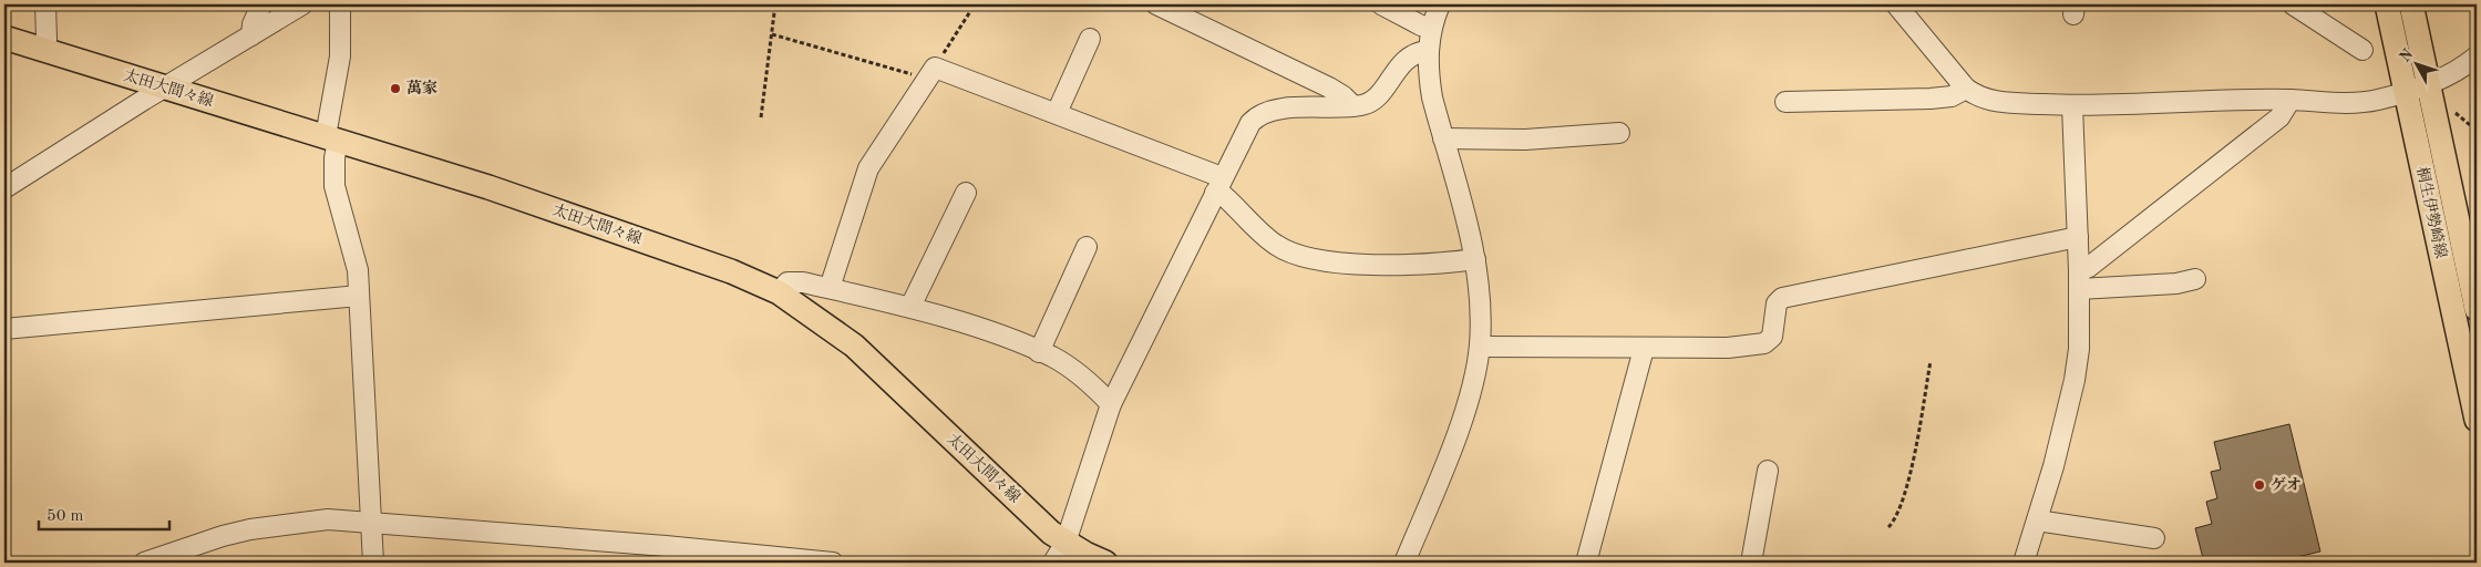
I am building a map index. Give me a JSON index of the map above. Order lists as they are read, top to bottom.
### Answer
{
  "streets": {
    "main road": ["太田大間々線", "桐生伊勢崎線"]
  },
  "places": ["萬家", "ゲオ"],
  "scale_bar": "50 m",
  "north": "top left"
}
